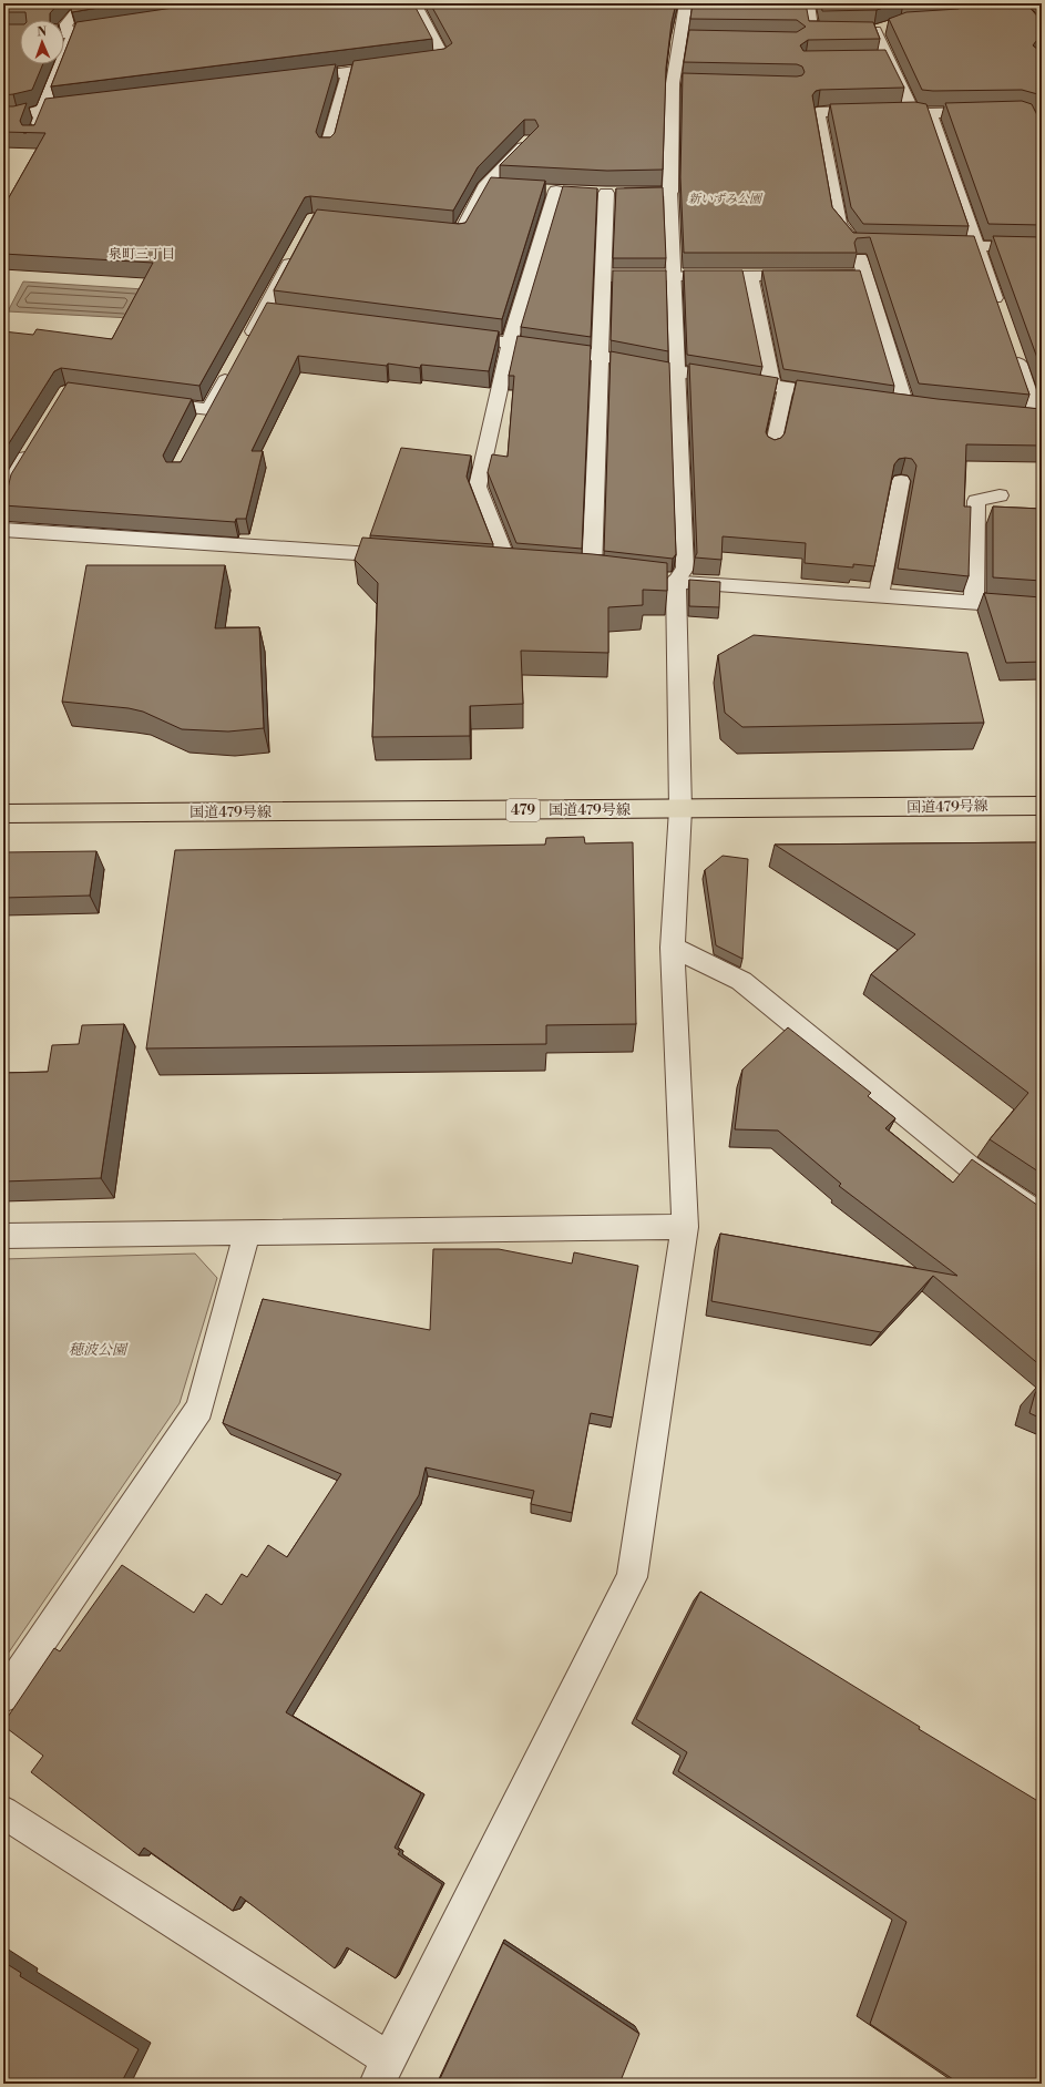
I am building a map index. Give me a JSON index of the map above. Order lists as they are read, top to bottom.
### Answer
{
  "streets": {
    "highway": ["国道479号線", "479"]
  },
  "districts": ["泉町三丁目"],
  "parks": ["新いずみ公園", "穂波公園"],
  "north": "top"
}
